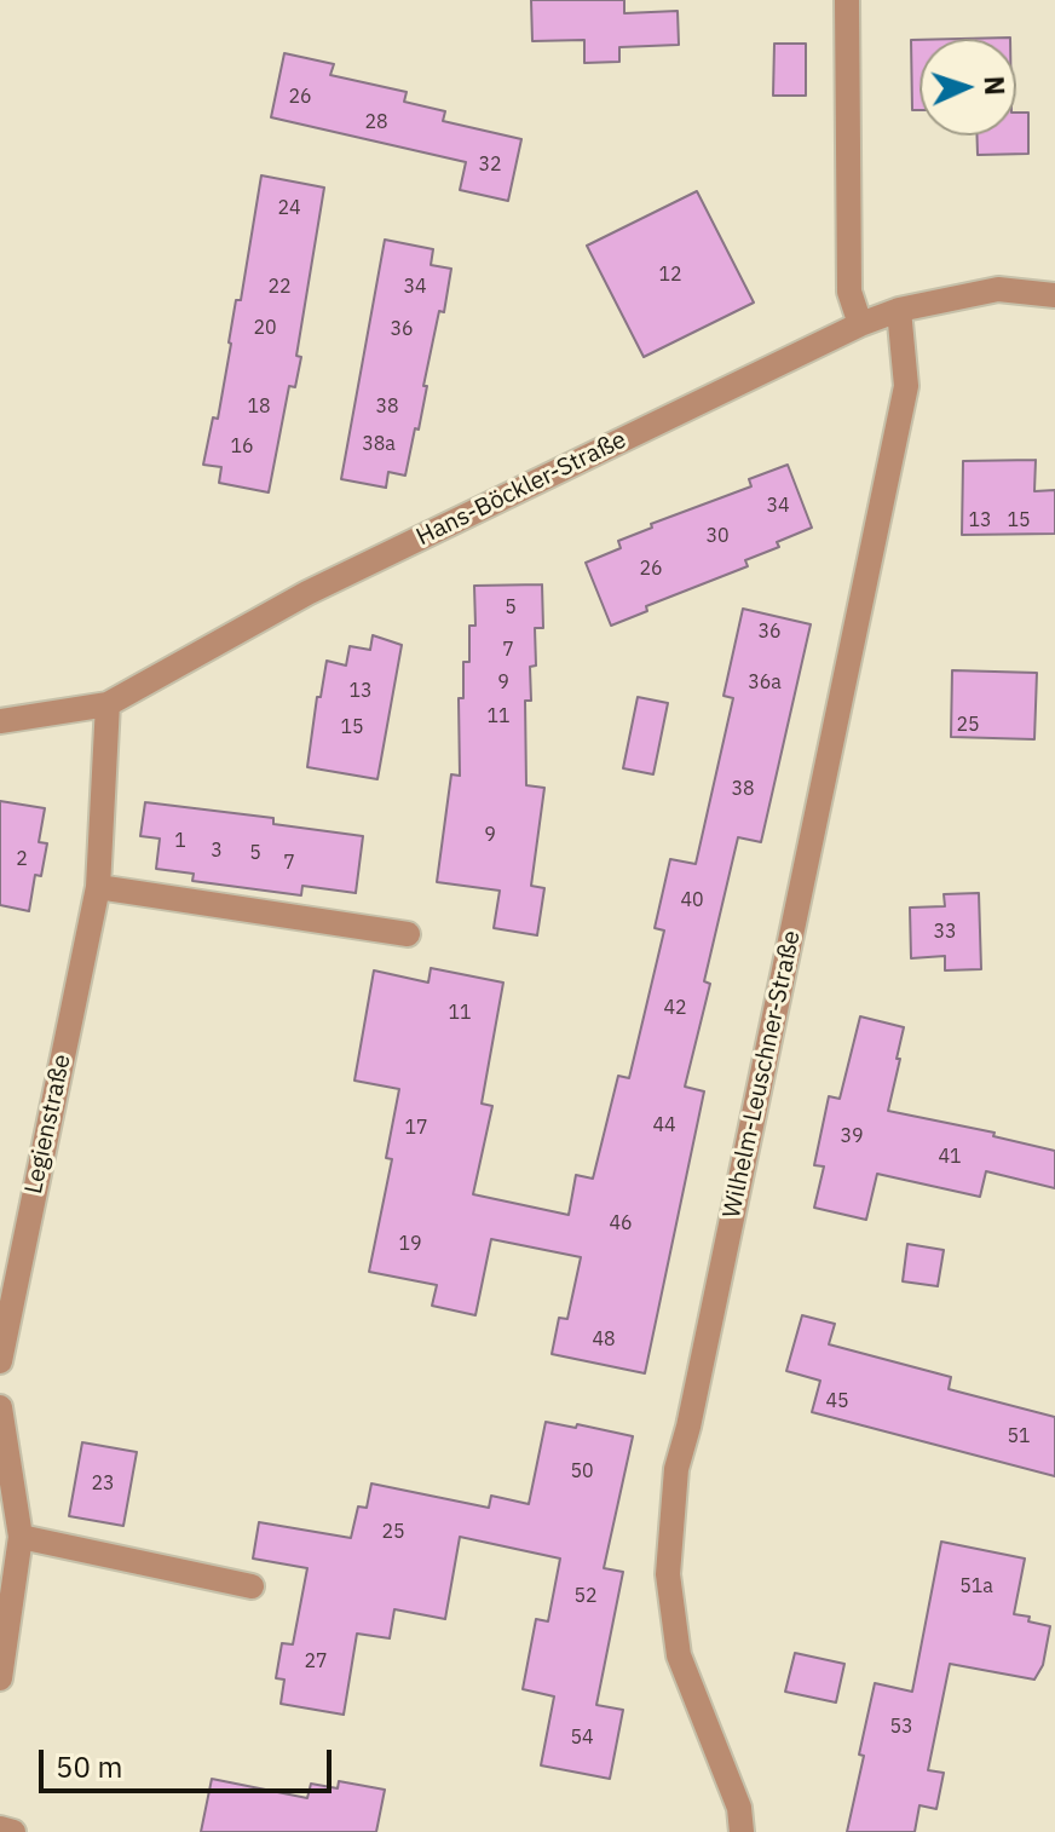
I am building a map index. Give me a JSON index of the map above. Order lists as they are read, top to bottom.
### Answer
{
  "streets": {
    "street": ["Hans-Böckler-Straße", "Wilhelm-Leuschner-Straße", "Legienstraße"]
  },
  "crossings": [
    ["Hans-Böckler-Straße", "Wilhelm-Leuschner-Straße"],
    ["Hans-Böckler-Straße", "Legienstraße"]
  ],
  "house_numbers": [
    "26",
    "28",
    "32",
    "24",
    "12",
    "22",
    "34",
    "20",
    "36",
    "18",
    "38",
    "38a",
    "16",
    "34",
    "13",
    "15",
    "30",
    "26",
    "5",
    "36",
    "7",
    "9",
    "36a",
    "13",
    "11",
    "25",
    "15",
    "38",
    "9",
    "1",
    "3",
    "5",
    "2",
    "7",
    "40",
    "33",
    "42",
    "11",
    "44",
    "17",
    "39",
    "41",
    "46",
    "19",
    "48",
    "45",
    "51",
    "50",
    "23",
    "25",
    "51a",
    "52",
    "27",
    "53",
    "54"
  ],
  "scale_bar": "50 m",
  "north": "right"
}
